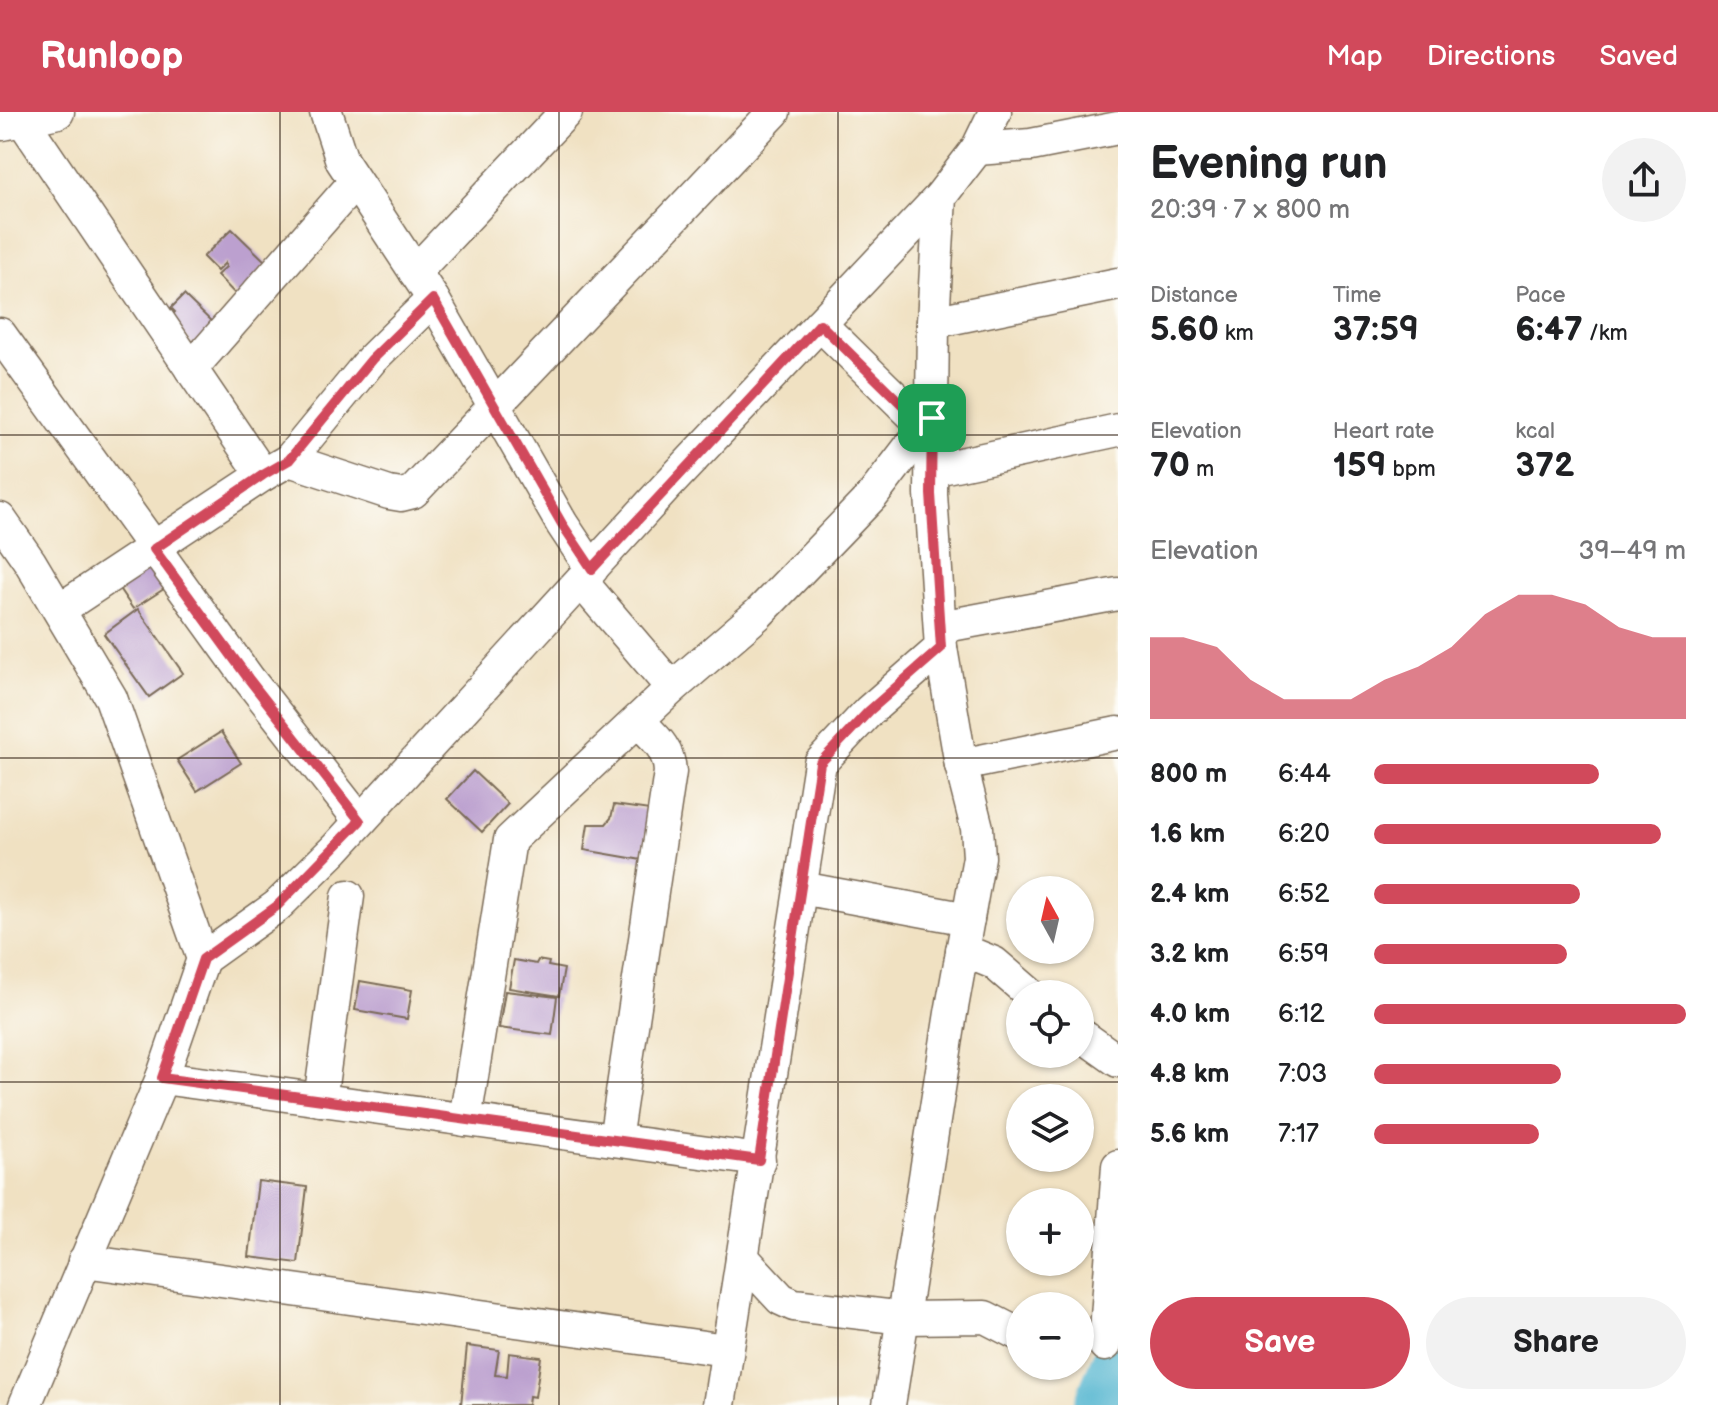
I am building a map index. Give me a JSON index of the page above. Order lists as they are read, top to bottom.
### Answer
{
  "north": "top",
  "page": {
    "header": "Runloop",
    "nav": ["Map", "Directions", "Saved"],
    "heading": ["Evening run", "20:39 · 7 × 800 m"],
    "stats": [
      ["Distance", "5.60 km"],
      ["Time", "37:59"],
      ["Pace", "6:47 /km"],
      ["Elevation", "70 m"],
      ["Heart rate", "159 bpm"],
      ["kcal", "372"]
    ],
    "chart": ["Elevation", "39–49 m"],
    "list": [
      {
        "name": "800 m",
        "note": "6:44"
      },
      {
        "name": "1.6 km",
        "note": "6:20"
      },
      {
        "name": "2.4 km",
        "note": "6:52"
      },
      {
        "name": "3.2 km",
        "note": "6:59"
      },
      {
        "name": "4.0 km",
        "note": "6:12"
      },
      {
        "name": "4.8 km",
        "note": "7:03"
      },
      {
        "name": "5.6 km",
        "note": "7:17"
      }
    ],
    "map_buttons": ["+", "−"],
    "buttons": ["Save", "Share"]
  }
}
